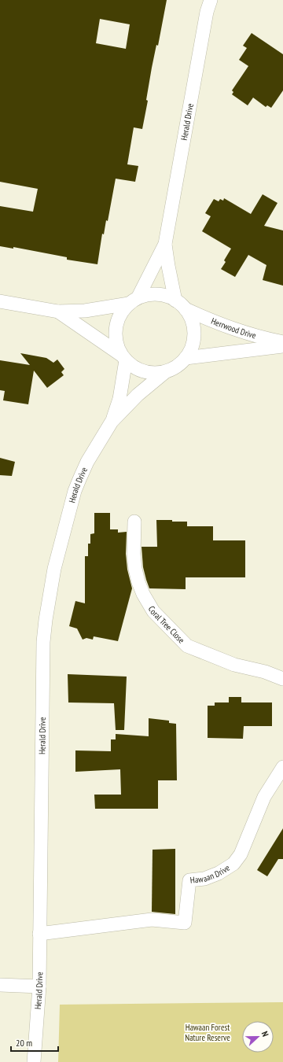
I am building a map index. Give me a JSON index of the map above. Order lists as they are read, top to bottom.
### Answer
{
  "streets": {
    "street": [
      "Herald Drive",
      "Herrwood Drive",
      "Coral Tree Close",
      "Hawaan Drive"
    ]
  },
  "crossings": [
    ["Herald Drive", "Herrwood Drive"],
    ["Herald Drive", "Hawaan Drive"]
  ],
  "parks": ["Hawaan Forest Nature Reserve"],
  "scale_bar": "20 m",
  "north": "right"
}
